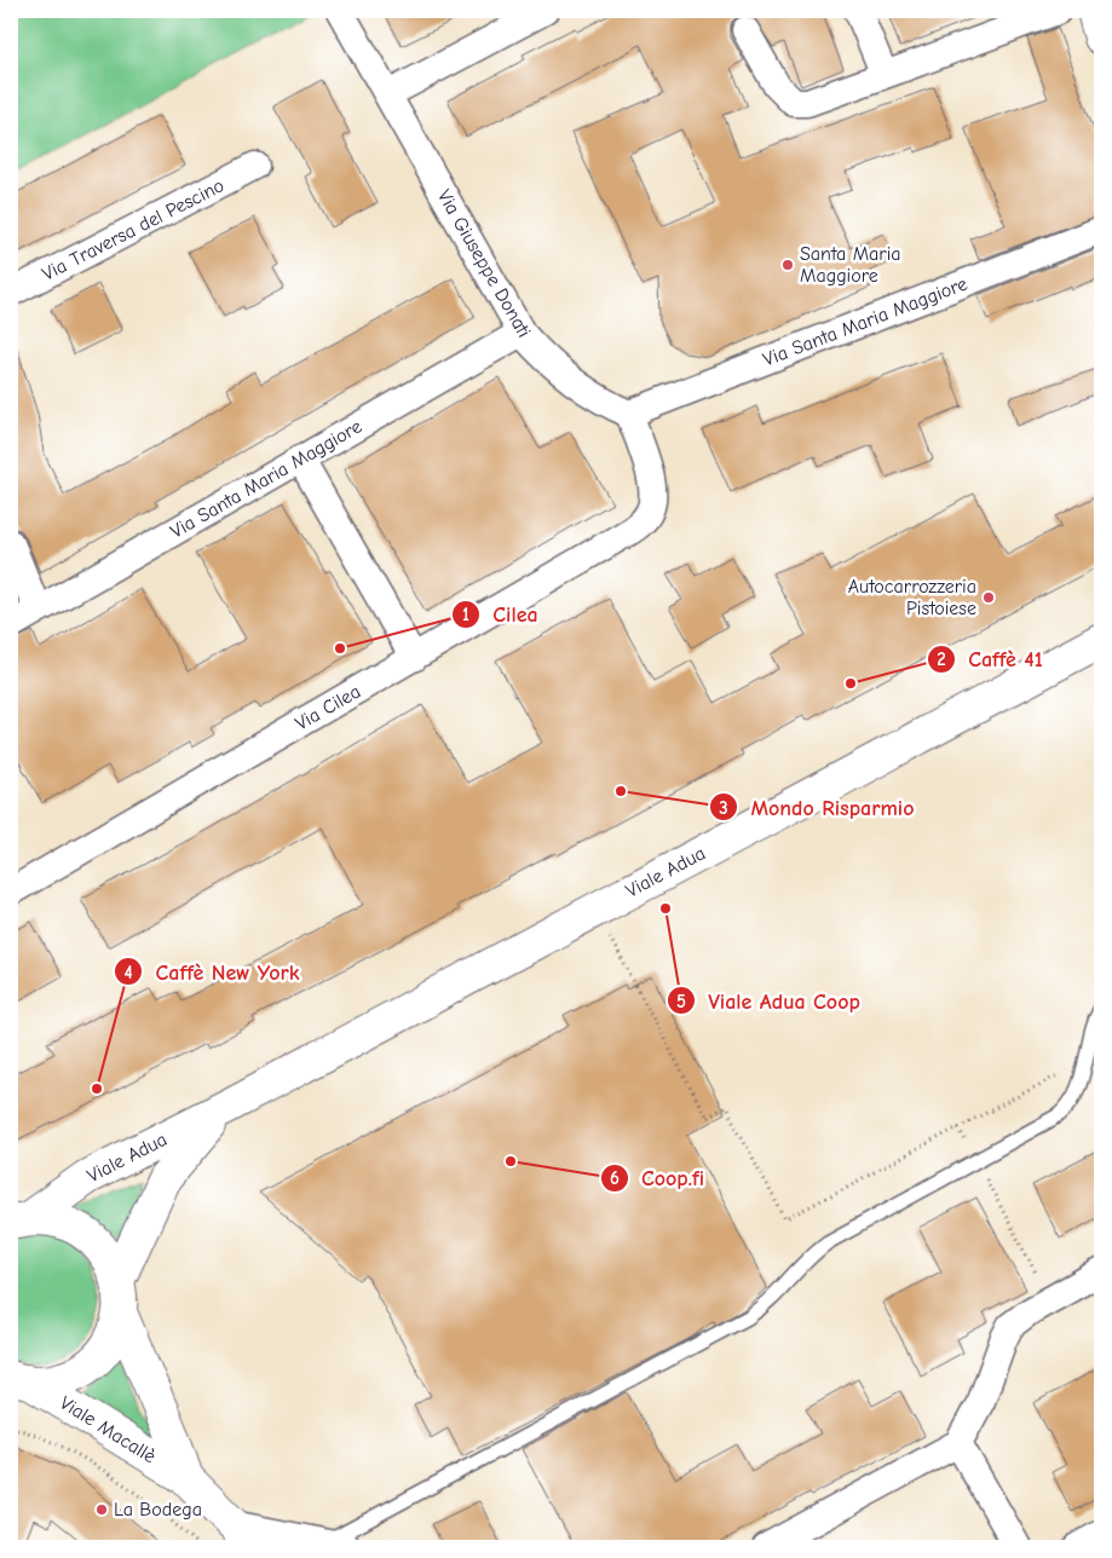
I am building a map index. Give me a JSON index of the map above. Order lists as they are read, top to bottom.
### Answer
{
  "streets": {
    "main road": ["Viale Adua", "Viale Macallè"],
    "street": [
      "Via Traversa del Pescino",
      "Via Giuseppe Donati",
      "Via Santa Maria Maggiore",
      "Via Cilea"
    ]
  },
  "crossings": [
    ["Via Giuseppe Donati", "Via Santa Maria Maggiore"],
    ["Via Giuseppe Donati", "Via Cilea"],
    ["Via Santa Maria Maggiore", "Via Cilea"],
    ["Viale Adua", "Viale Macallè"]
  ],
  "places": [
    "Santa Maria Maggiore",
    "Autocarrozzeria Pistoiese",
    "Cilea",
    "Caffè 41",
    "Mondo Risparmio",
    "Viale Adua Coop",
    "Caffè New York",
    "Coop.fi",
    "La Bodega"
  ]
}
